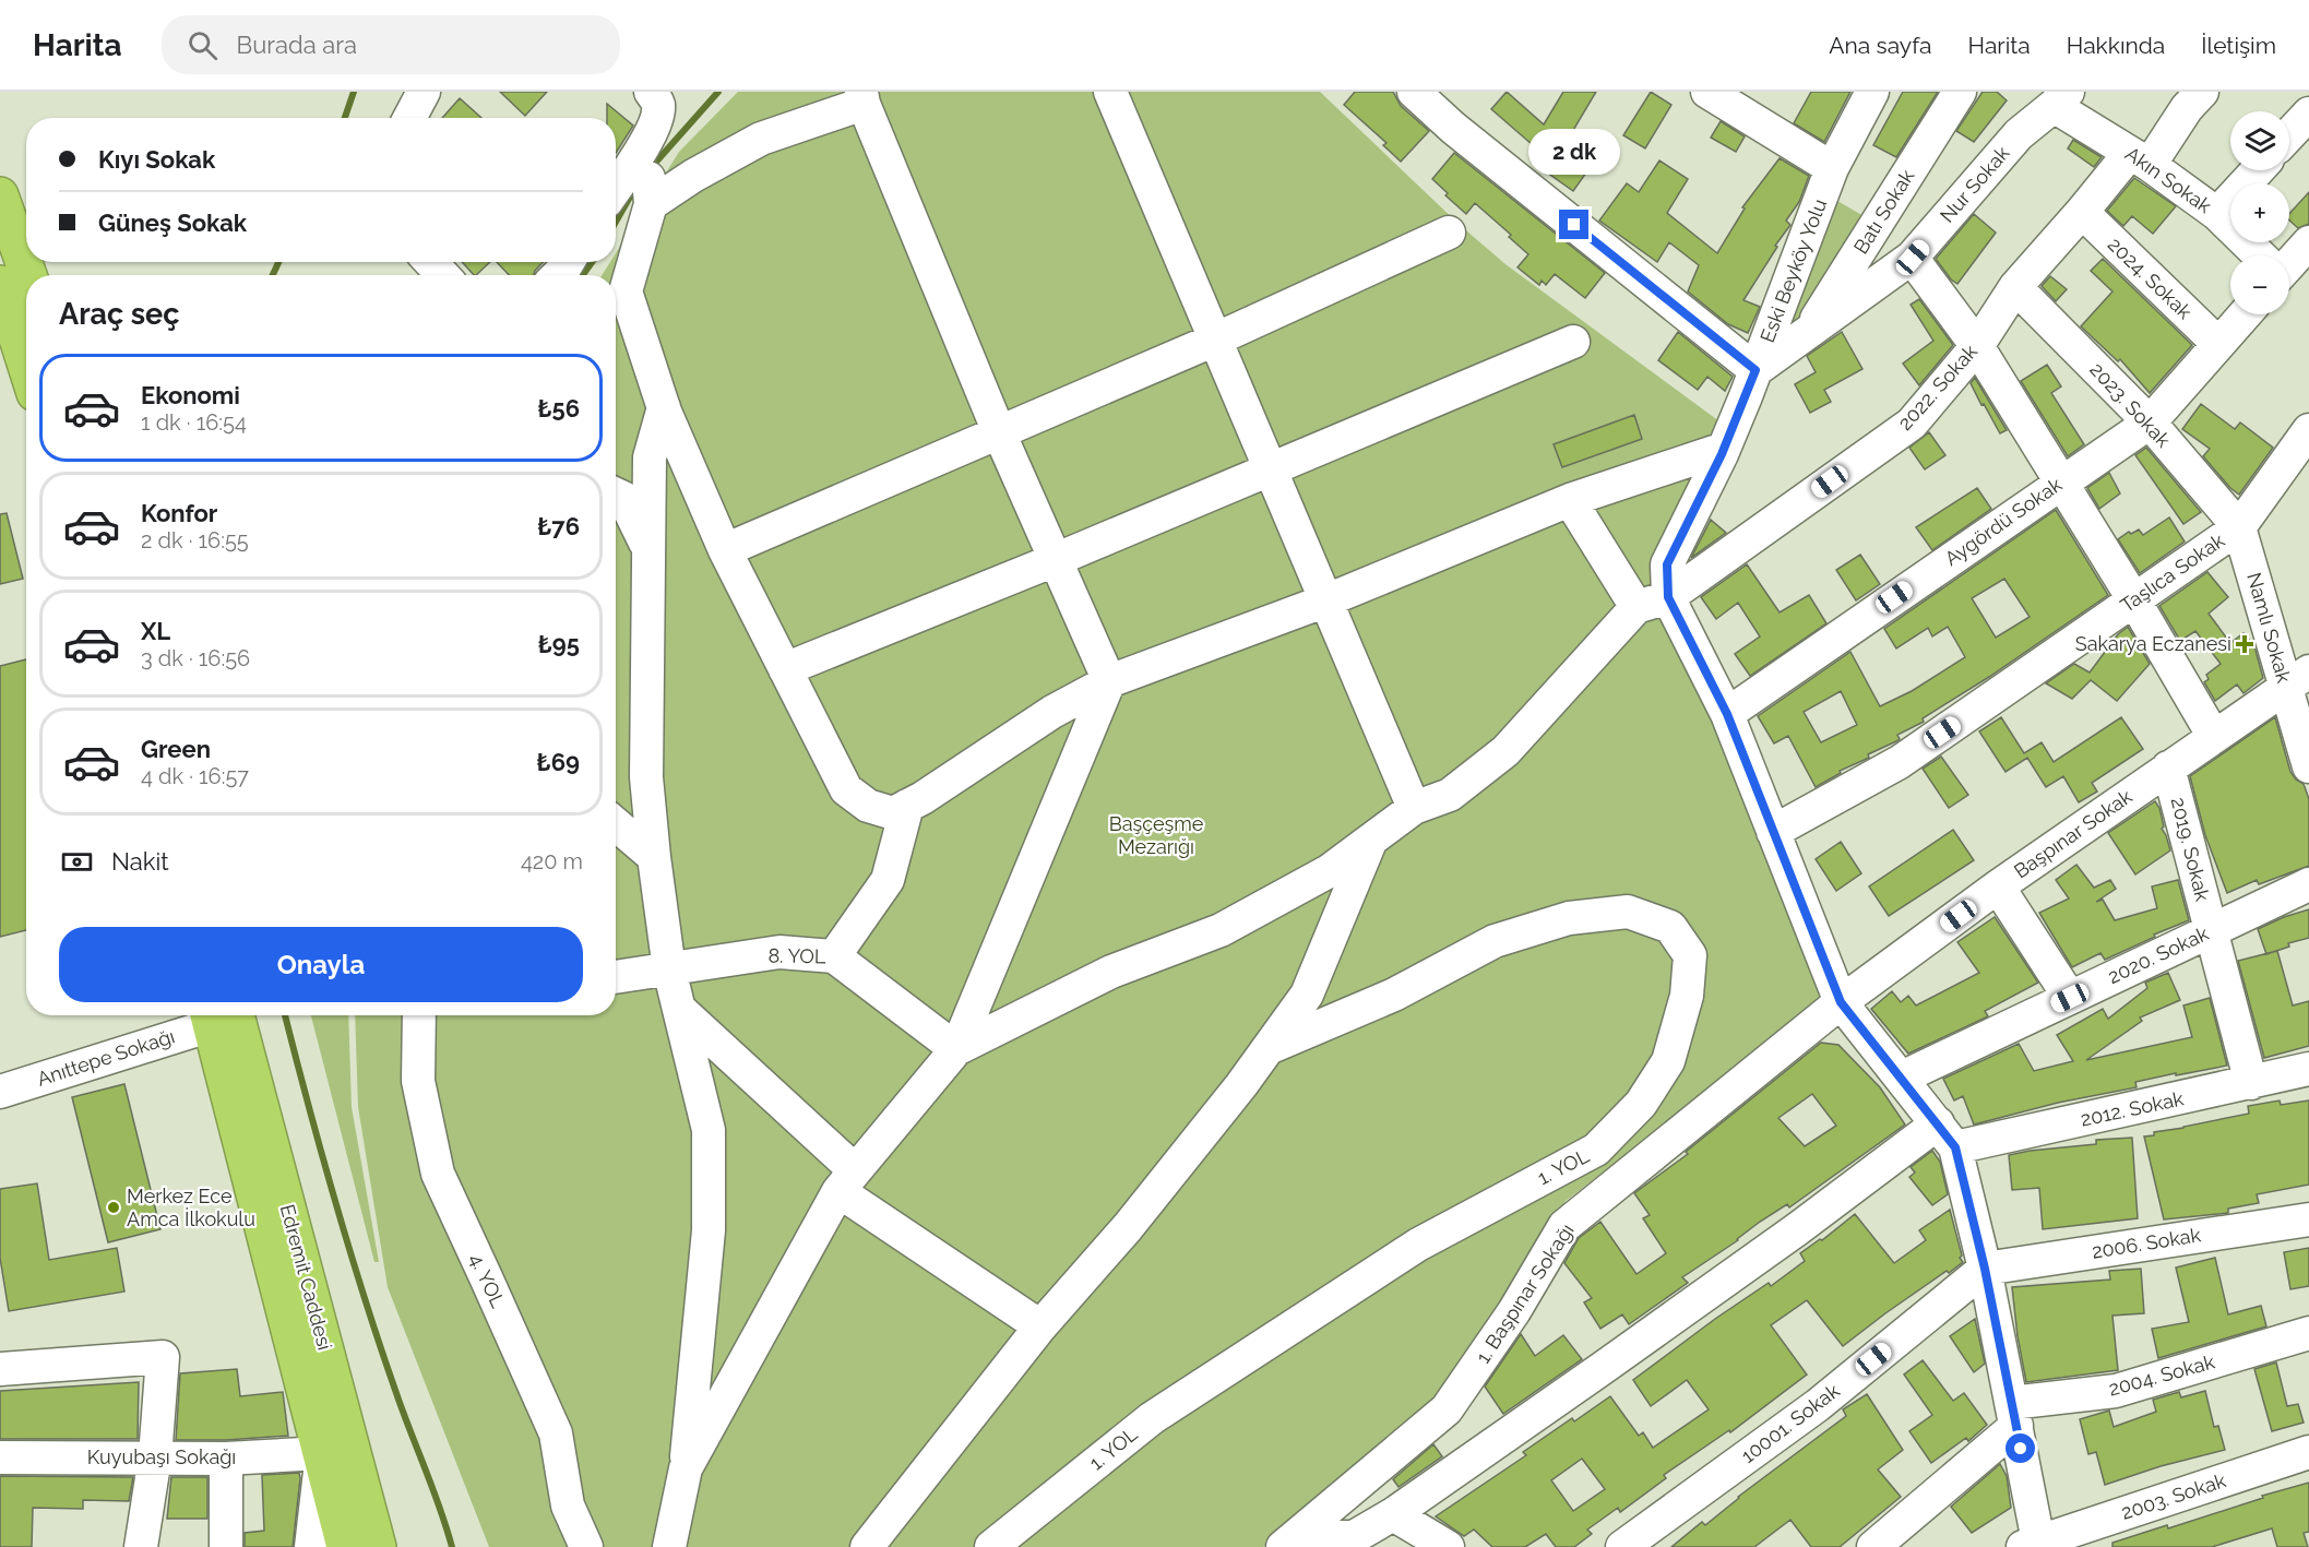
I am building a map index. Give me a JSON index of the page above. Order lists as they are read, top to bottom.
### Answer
{
  "streets": {
    "highway": ["Edremit Caddesi"],
    "street": [
      "Akın Sokak",
      "Nur Sokak",
      "Batı Sokak",
      "Eski Beyköy Yolu",
      "2024. Sokak",
      "2022. Sokak",
      "2023. Sokak",
      "Aygördü Sokak",
      "Taşlıca Sokak",
      "Namlı Sokak",
      "Başpınar Sokak",
      "2019. Sokak",
      "2020. Sokak",
      "8. YOL",
      "Anıttepe Sokağı",
      "2012. Sokak",
      "1. YOL",
      "2006. Sokak",
      "4. YOL",
      "1. Başpınar Sokağı",
      "2004. Sokak",
      "10001. Sokak",
      "Kuyubaşı Sokağı",
      "2003. Sokak"
    ]
  },
  "crossings": [
    ["Akın Sokak", "Nur Sokak"],
    ["Akın Sokak", "2022. Sokak"],
    ["Nur Sokak", "Batı Sokak"],
    ["Nur Sokak", "Eski Beyköy Yolu"],
    ["Eski Beyköy Yolu", "2022. Sokak"],
    ["2024. Sokak", "2022. Sokak"],
    ["2024. Sokak", "Aygördü Sokak"],
    ["2022. Sokak", "2023. Sokak"],
    ["2023. Sokak", "Aygördü Sokak"],
    ["2023. Sokak", "Taşlıca Sokak"],
    ["2023. Sokak", "Namlı Sokak"],
    ["Taşlıca Sokak", "Namlı Sokak"],
    ["Namlı Sokak", "Başpınar Sokak"],
    ["Başpınar Sokak", "2019. Sokak"],
    ["Başpınar Sokak", "1. Başpınar Sokağı"],
    ["2019. Sokak", "2020. Sokak"],
    ["2019. Sokak", "2012. Sokak"],
    ["2006. Sokak", "10001. Sokak"],
    ["Edremit Caddesi", "Kuyubaşı Sokağı"]
  ],
  "parks": ["Başçeşme Mezarığı"],
  "places": {
    "health": ["Sakarya Eczanesi"],
    "other": ["Merkez Ece Amca İlkokulu"]
  },
  "page": {
    "header": "Harita",
    "search": "Burada ara",
    "nav": [
      "Ana sayfa",
      "Harita",
      "Hakkında",
      "İletişim"
    ],
    "map_buttons": ["+", "−"],
    "banner": ["Kıyı Sokak", "Güneş Sokak"],
    "bubble": "2 dk",
    "heading": "Araç seç",
    "list": [
      {
        "name": "Ekonomi",
        "note": "1 dk · 16:54",
        "value": "₺56"
      },
      {
        "name": "Konfor",
        "note": "2 dk · 16:55",
        "value": "₺76"
      },
      {
        "name": "XL",
        "note": "3 dk · 16:56",
        "value": "₺95"
      },
      {
        "name": "Green",
        "note": "4 dk · 16:57",
        "value": "₺69"
      }
    ],
    "pay": ["Nakit", "420 m"],
    "buttons": "Onayla"
  }
}
